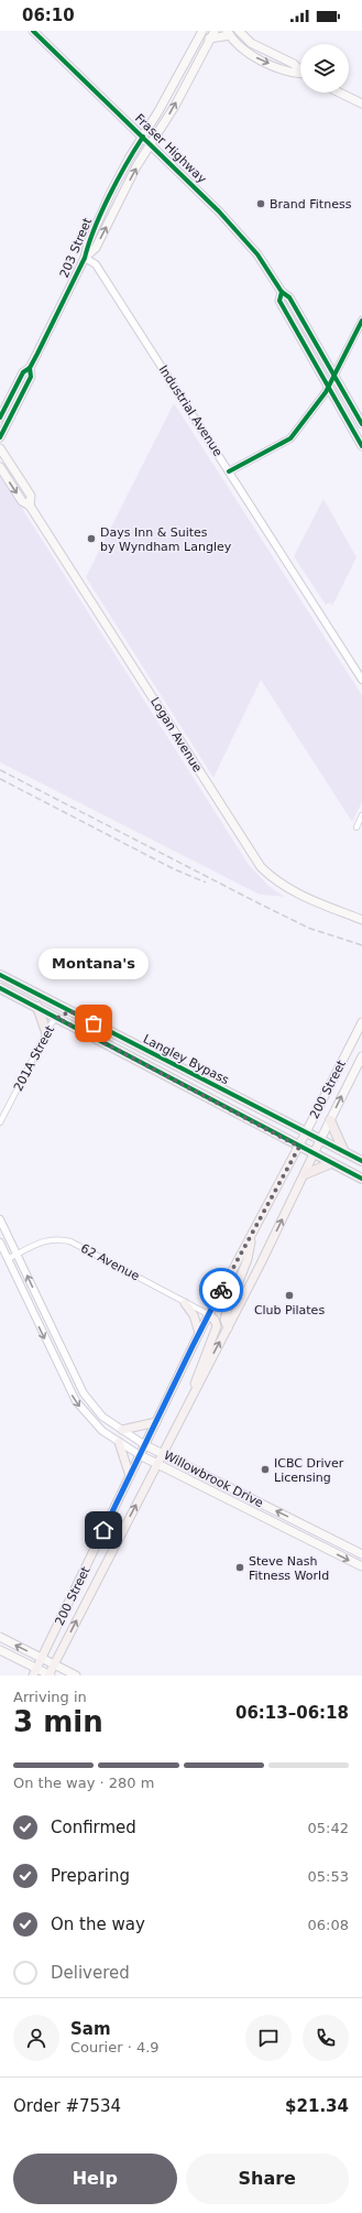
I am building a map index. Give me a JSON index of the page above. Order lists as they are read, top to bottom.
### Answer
{
  "streets": {
    "highway": ["Langley Bypass"],
    "main road": [
      "Fraser Highway",
      "203 Street",
      "Logan Avenue",
      "200 Street",
      "Willowbrook Drive"
    ],
    "street": ["Industrial Avenue", "201A Street", "62 Avenue"]
  },
  "crossings": [
    ["Fraser Highway", "203 Street"],
    ["203 Street", "Industrial Avenue"],
    ["201A Street", "Langley Bypass"],
    ["Langley Bypass", "200 Street"],
    ["200 Street", "62 Avenue"],
    ["200 Street", "Willowbrook Drive"],
    ["62 Avenue", "Willowbrook Drive"]
  ],
  "places": [
    "Brand Fitness",
    "Days Inn & Suites by Wyndham Langley",
    "Montana's",
    "Club Pilates",
    "ICBC Driver Licensing",
    "Steve Nash Fitness World"
  ],
  "page": {
    "status": "06:10",
    "bubble": "Montana's",
    "heading": ["3 min", "Arriving in", "06:13–06:18"],
    "panel": [
      "Sam",
      "Courier · 4.9",
      "Order #7534",
      "$21.34"
    ],
    "bar": "On the way · 280 m",
    "list": [
      ["Confirmed", "05:42"],
      ["Preparing", "05:53"],
      ["On the way", "06:08"],
      "Delivered"
    ],
    "buttons": ["Help", "Share"]
  }
}
